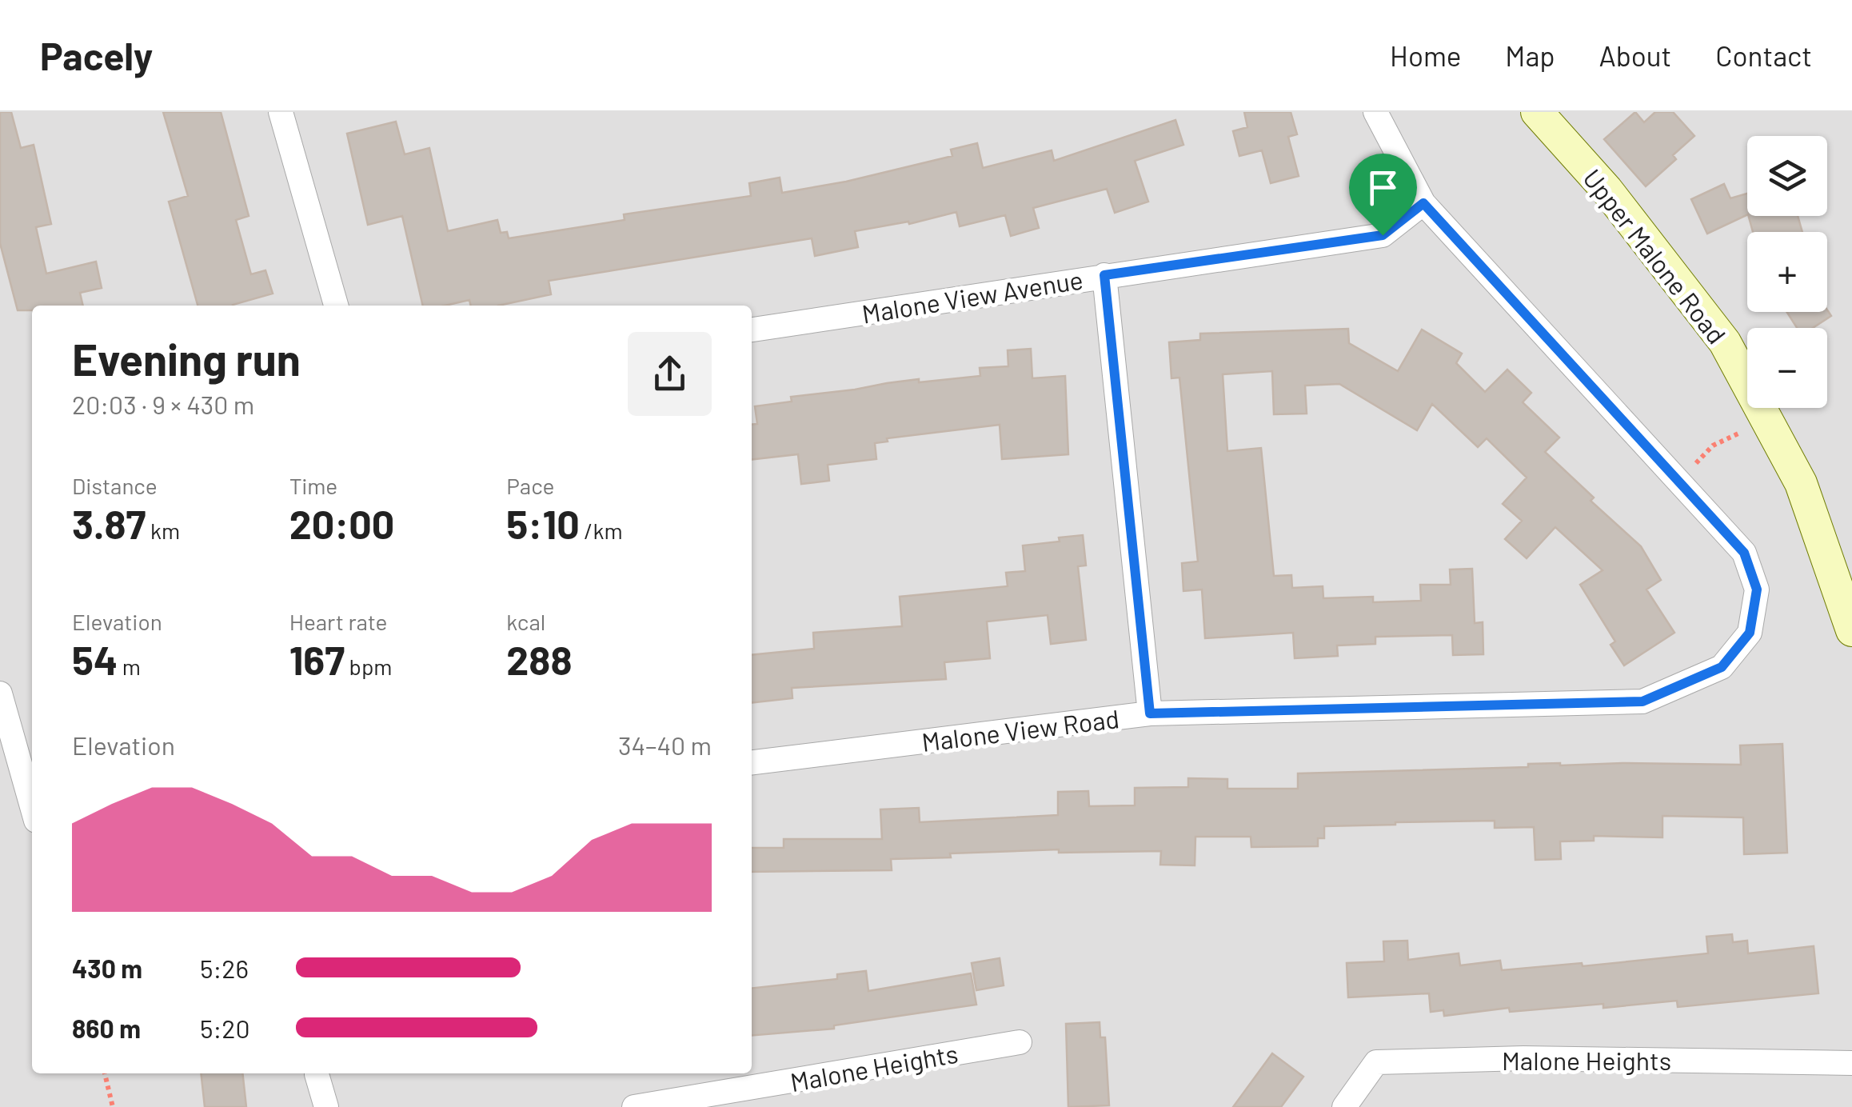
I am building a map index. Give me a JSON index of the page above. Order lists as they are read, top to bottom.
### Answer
{
  "streets": {
    "main road": ["Upper Malone Road"],
    "street": ["Malone View Avenue", "Malone View Road", "Malone Heights"]
  },
  "crossings": [
    ["Malone View Avenue", "Malone View Road"]
  ],
  "page": {
    "header": "Pacely",
    "nav": [
      "Home",
      "Map",
      "About",
      "Contact"
    ],
    "map_buttons": ["+", "−"],
    "heading": ["Evening run", "20:03 · 9 × 430 m"],
    "stats": [
      ["Distance", "3.87 km"],
      ["Time", "20:00"],
      ["Pace", "5:10 /km"],
      ["Elevation", "54 m"],
      ["Heart rate", "167 bpm"],
      ["kcal", "288"]
    ],
    "chart": ["Elevation", "34–40 m"],
    "list": [
      {
        "name": "430 m",
        "note": "5:26"
      },
      {
        "name": "860 m",
        "note": "5:20"
      }
    ]
  }
}
